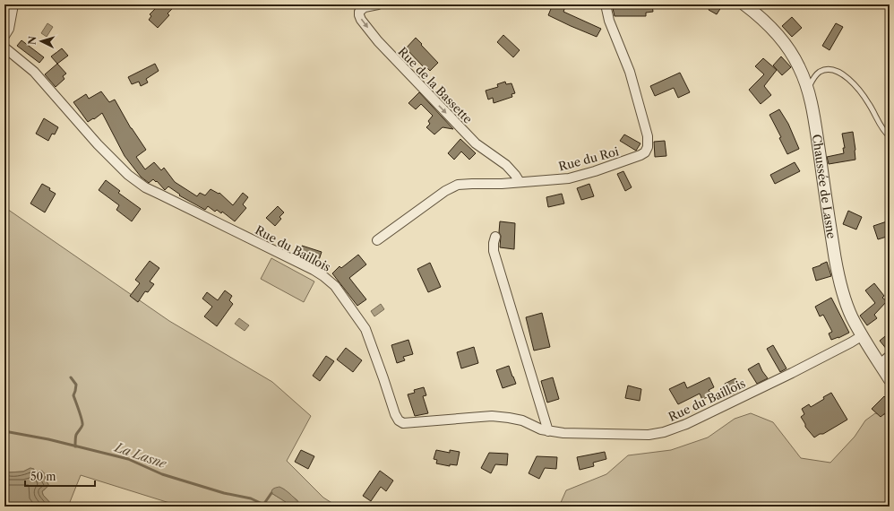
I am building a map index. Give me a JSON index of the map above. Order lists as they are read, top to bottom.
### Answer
{
  "streets": {
    "street": [
      "Rue de la Bassette",
      "Rue du Roi",
      "Chaussée de Lasne",
      "Rue du Baillois"
    ]
  },
  "crossings": [
    ["Rue de la Bassette", "Rue du Roi"],
    ["Chaussée de Lasne", "Rue du Baillois"]
  ],
  "one_way": ["Rue de la Bassette"],
  "water": ["La Lasne"],
  "scale_bar": "50 m",
  "north": "left"
}
